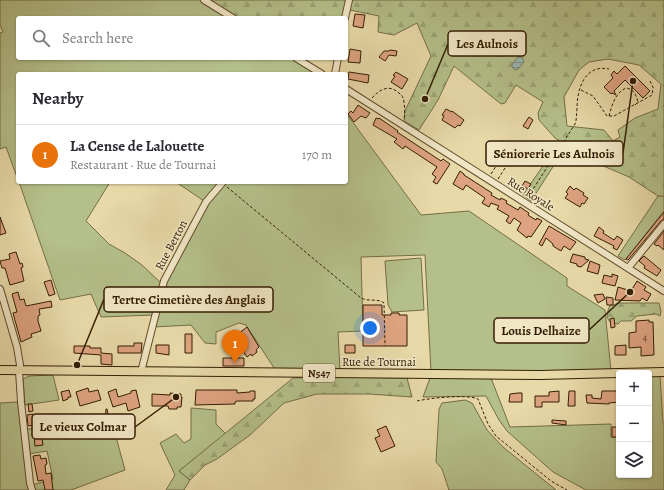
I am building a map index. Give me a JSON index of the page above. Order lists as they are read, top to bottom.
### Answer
{
  "streets": {
    "main road": ["Rue de Tournai", "N547"],
    "street": ["Rue Royale", "Rue Berton"]
  },
  "crossings": [
    ["Rue Berton", "Rue de Tournai"],
    ["Rue de Tournai", "N547"]
  ],
  "places": [
    "Séniorerie Les Aulnois",
    "Les Aulnois",
    "Louis Delhaize",
    "Tertre Cimetière des Anglais",
    "Le vieux Colmar"
  ],
  "house_numbers": ["4"],
  "page": {
    "search": "Search here",
    "heading": "Nearby",
    "list": [
      {
        "mark": "1",
        "name": "La Cense de Lalouette",
        "note": "Restaurant · Rue de Tournai",
        "value": "170 m"
      }
    ],
    "pins": "1",
    "map_buttons": ["+", "−"]
  }
}
